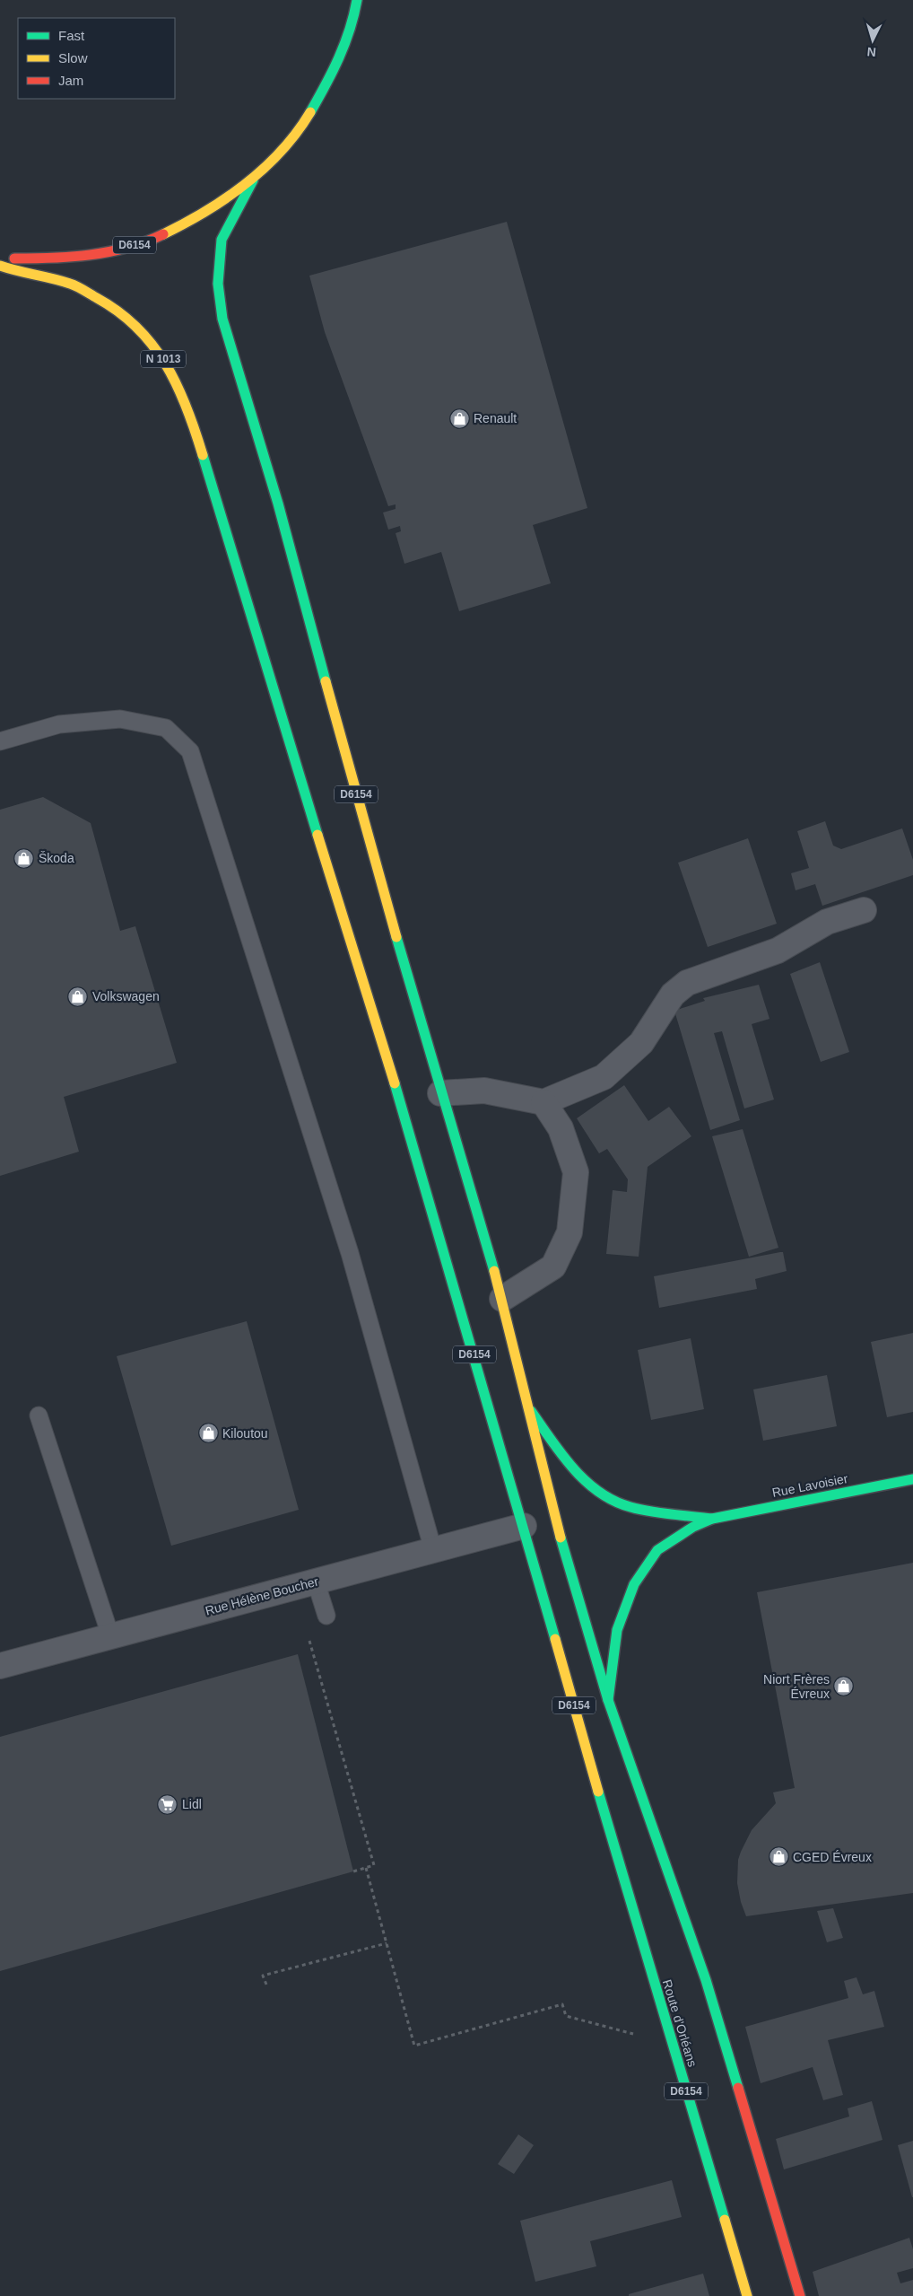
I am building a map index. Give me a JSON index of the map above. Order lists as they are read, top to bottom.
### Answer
{
  "streets": {
    "main road": [
      "D6154",
      "N 1013",
      "Rue Lavoisier",
      "Route d'Orléans"
    ],
    "street": ["Rue Hélène Boucher"]
  },
  "crossings": [
    ["D6154", "N 1013"],
    ["D6154", "Rue Lavoisier"],
    ["D6154", "Rue Hélène Boucher"],
    ["D6154", "Route d'Orléans"],
    ["Rue Hélène Boucher", "Route d'Orléans"]
  ],
  "places": {
    "shop": [
      "Renault",
      "Škoda",
      "Volkswagen",
      "Kiloutou",
      "Niort Frères Évreux",
      "CGED Évreux"
    ],
    "supermarket": ["Lidl"]
  },
  "legend": ["Fast", "Slow", "Jam"],
  "north": "bottom"
}
